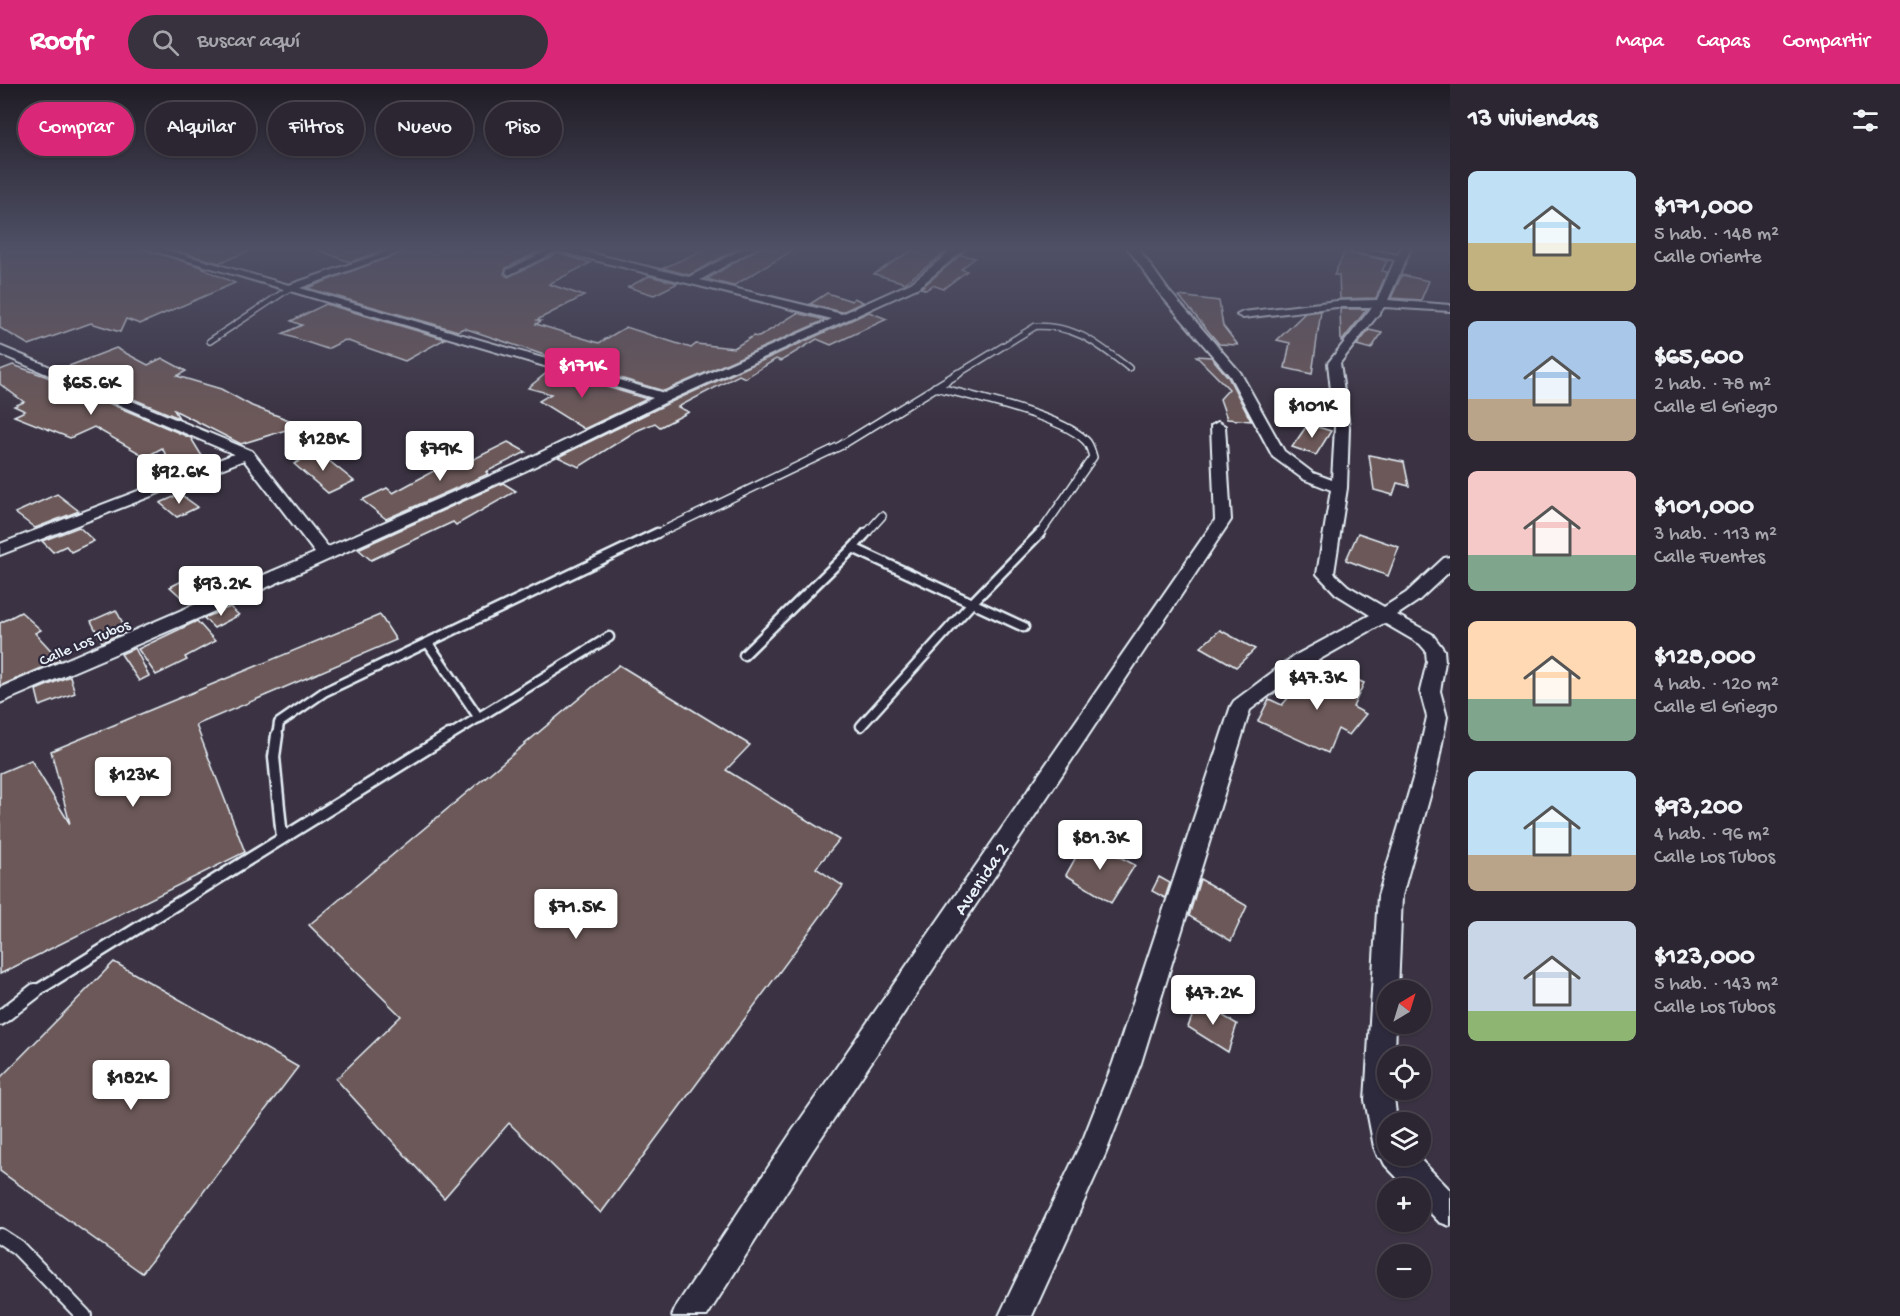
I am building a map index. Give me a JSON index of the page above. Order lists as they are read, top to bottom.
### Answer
{
  "streets": {
    "street": ["Calle Los Tubos", "Avenida 2"]
  },
  "north": "top right",
  "page": {
    "header": "Roofr",
    "search": "Buscar aquí",
    "nav": ["Mapa", "Capas", "Compartir"],
    "heading": "13 viviendas",
    "chip": [
      "Comprar",
      "Alquilar",
      "Filtros",
      "Nuevo",
      "Piso"
    ],
    "list": [
      {
        "name": "$171,000",
        "note": "5 hab. · 148 m² · Calle Oriente"
      },
      {
        "name": "$65,600",
        "note": "2 hab. · 78 m² · Calle El Griego"
      },
      {
        "name": "$101,000",
        "note": "3 hab. · 113 m² · Calle Fuentes"
      },
      {
        "name": "$128,000",
        "note": "4 hab. · 120 m² · Calle El Griego"
      },
      {
        "name": "$93,200",
        "note": "4 hab. · 96 m² · Calle Los Tubos"
      },
      {
        "name": "$123,000",
        "note": "5 hab. · 143 m² · Calle Los Tubos"
      }
    ],
    "price": [
      "$171K",
      "$65.6K",
      "$101K",
      "$128K",
      "$79K",
      "$92.6K",
      "$93.2K",
      "$47.3K",
      "$123K",
      "$81.3K",
      "$71.5K",
      "$47.2K",
      "$182K"
    ],
    "map_buttons": ["+", "−"]
  }
}
